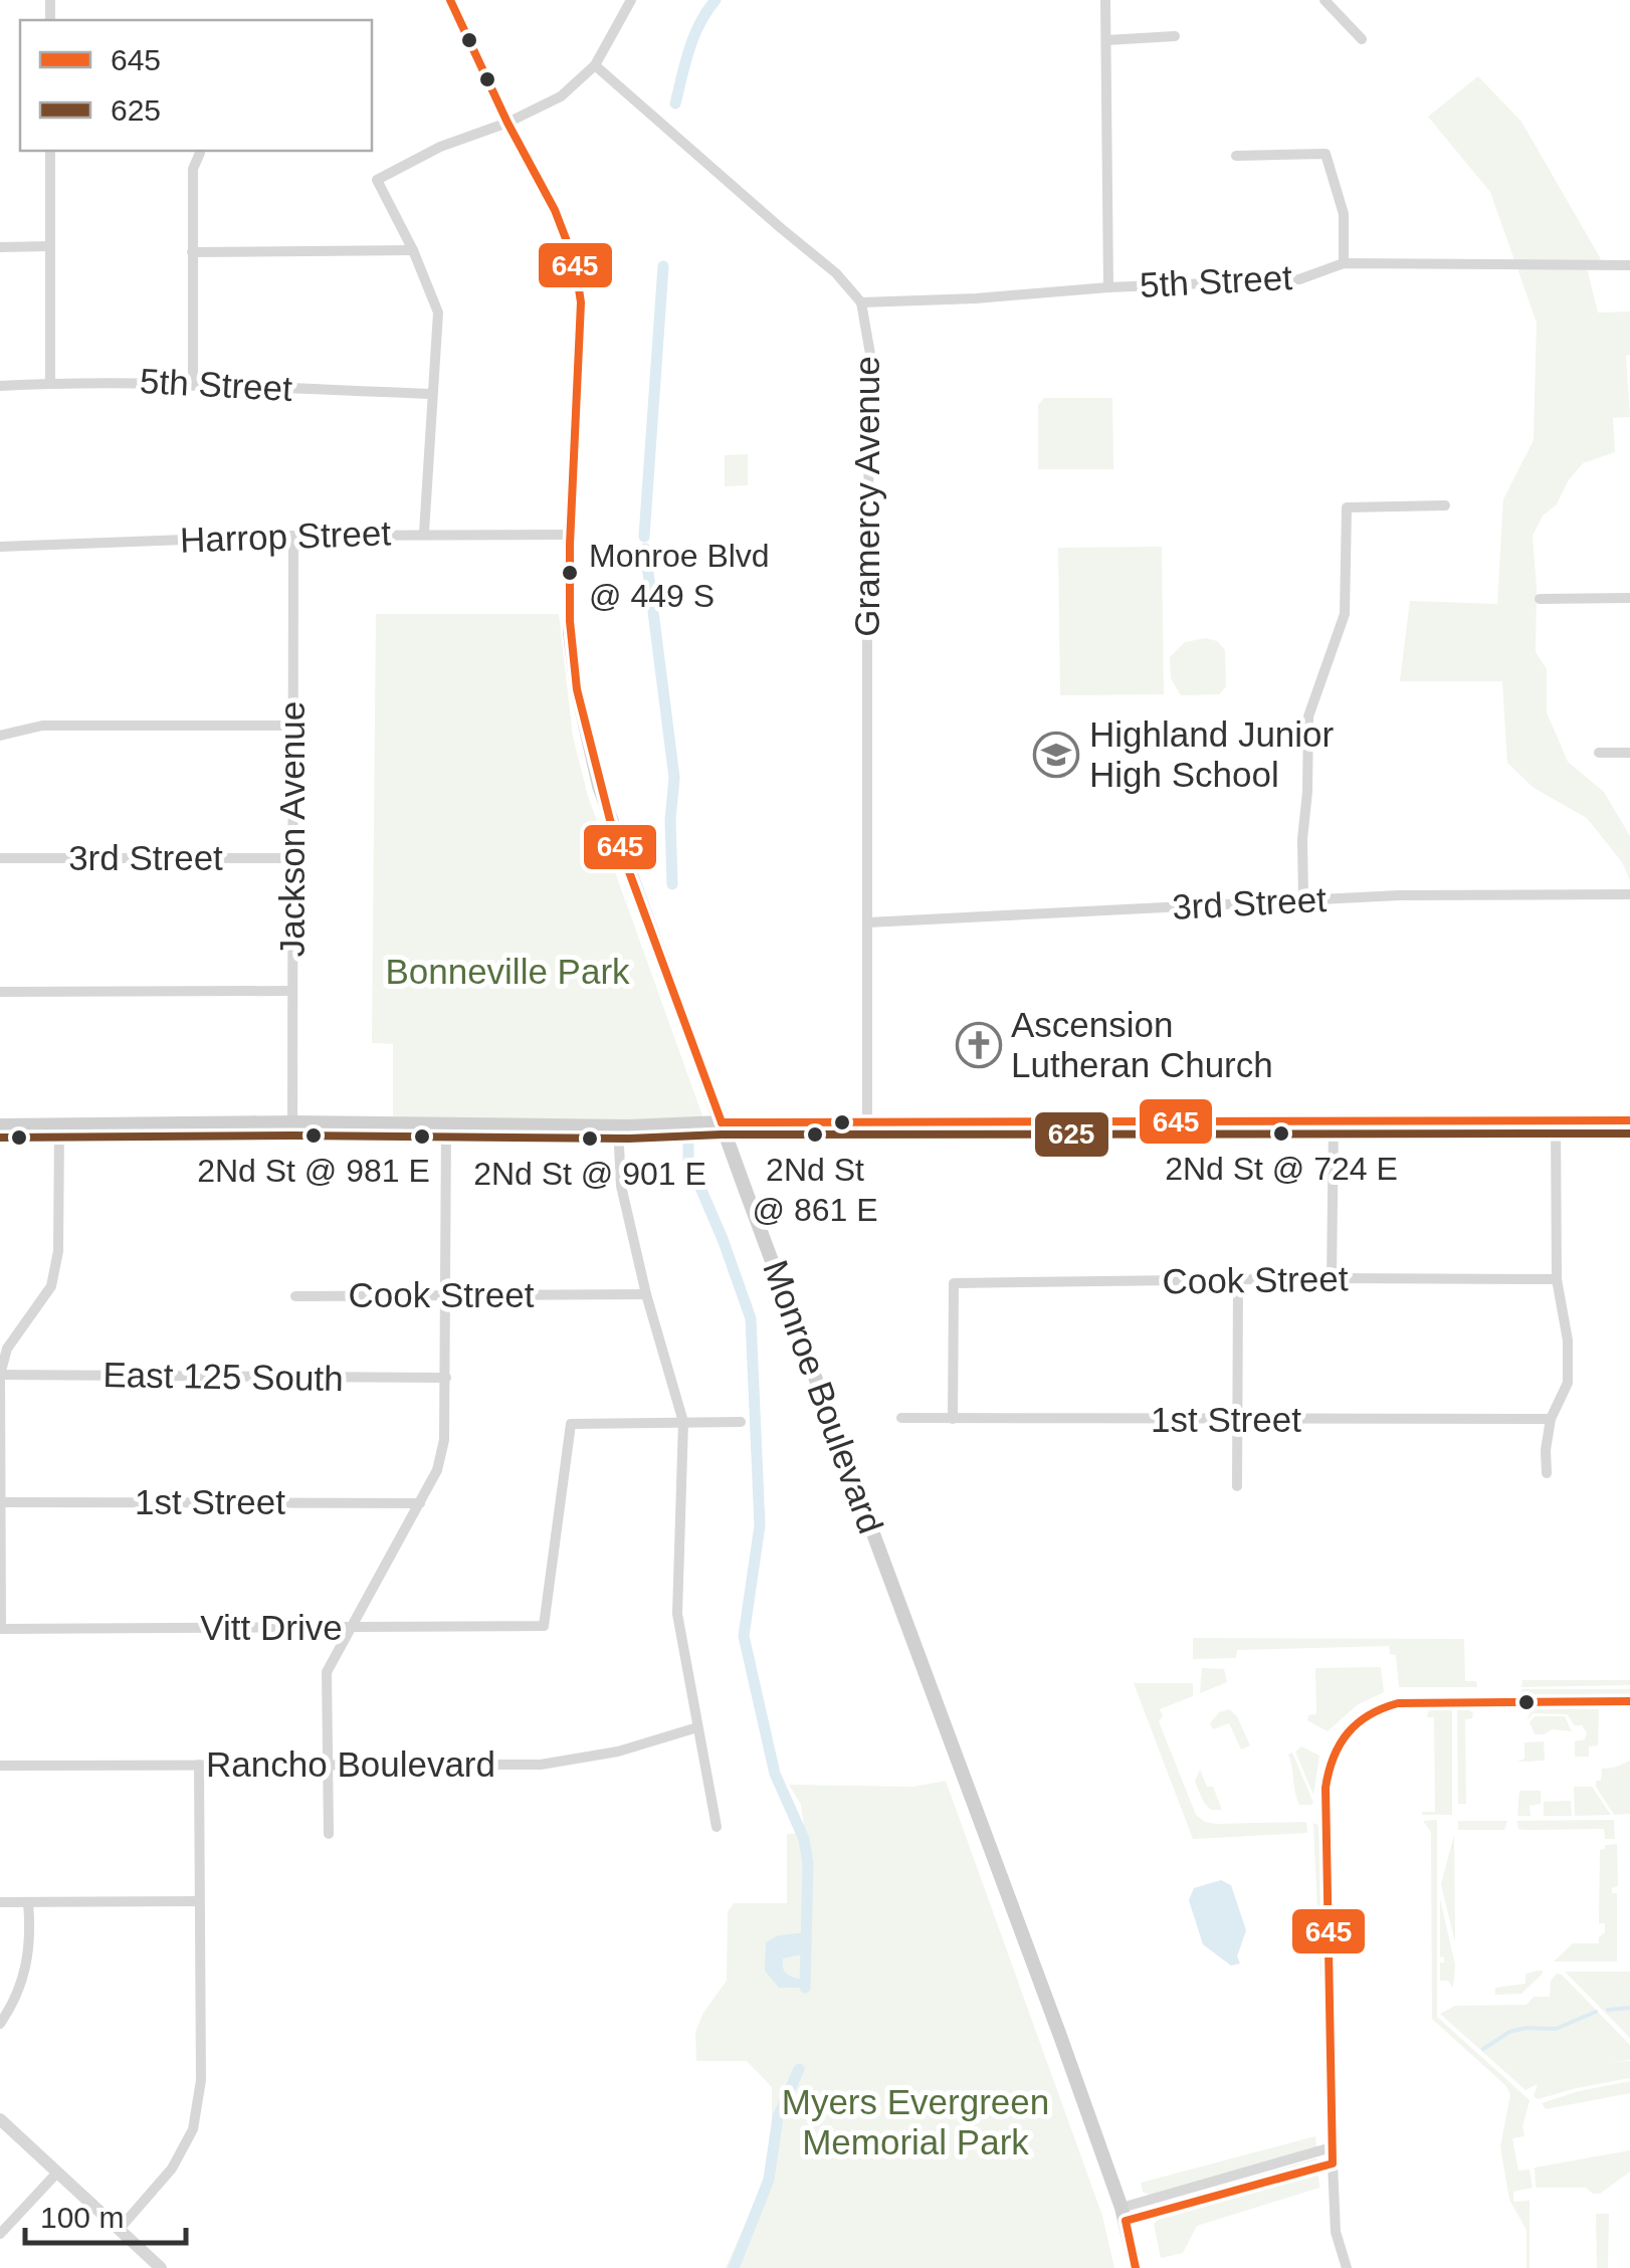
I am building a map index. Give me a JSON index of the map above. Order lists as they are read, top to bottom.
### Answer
{
  "streets": {
    "main road": ["Monroe Boulevard"],
    "street": [
      "5th Street",
      "Gramercy Avenue",
      "Harrop Street",
      "Jackson Avenue",
      "3rd Street",
      "Cook Street",
      "East 125 South",
      "1st Street",
      "Vitt Drive",
      "Rancho Boulevard"
    ]
  },
  "crossings": [
    ["5th Street", "Gramercy Avenue"],
    ["Gramercy Avenue", "3rd Street"],
    ["Harrop Street", "Jackson Avenue"],
    ["Harrop Street", "Monroe Boulevard"],
    ["Jackson Avenue", "3rd Street"],
    ["Cook Street", "1st Street"]
  ],
  "parks": ["Bonneville Park", "Myers Evergreen Memorial Park"],
  "places": {
    "other": [
      "Monroe Blvd @ 449 S",
      "2Nd St @ 724 E",
      "2Nd St @ 861 E",
      "2Nd St @ 981 E",
      "2Nd St @ 901 E"
    ],
    "school or university": ["Highland Junior High School"],
    "church": ["Ascension Lutheran Church"]
  },
  "lines": ["transit line 645", "transit line 625"],
  "legend": ["645", "625"],
  "scale_bar": "100 m"
}
